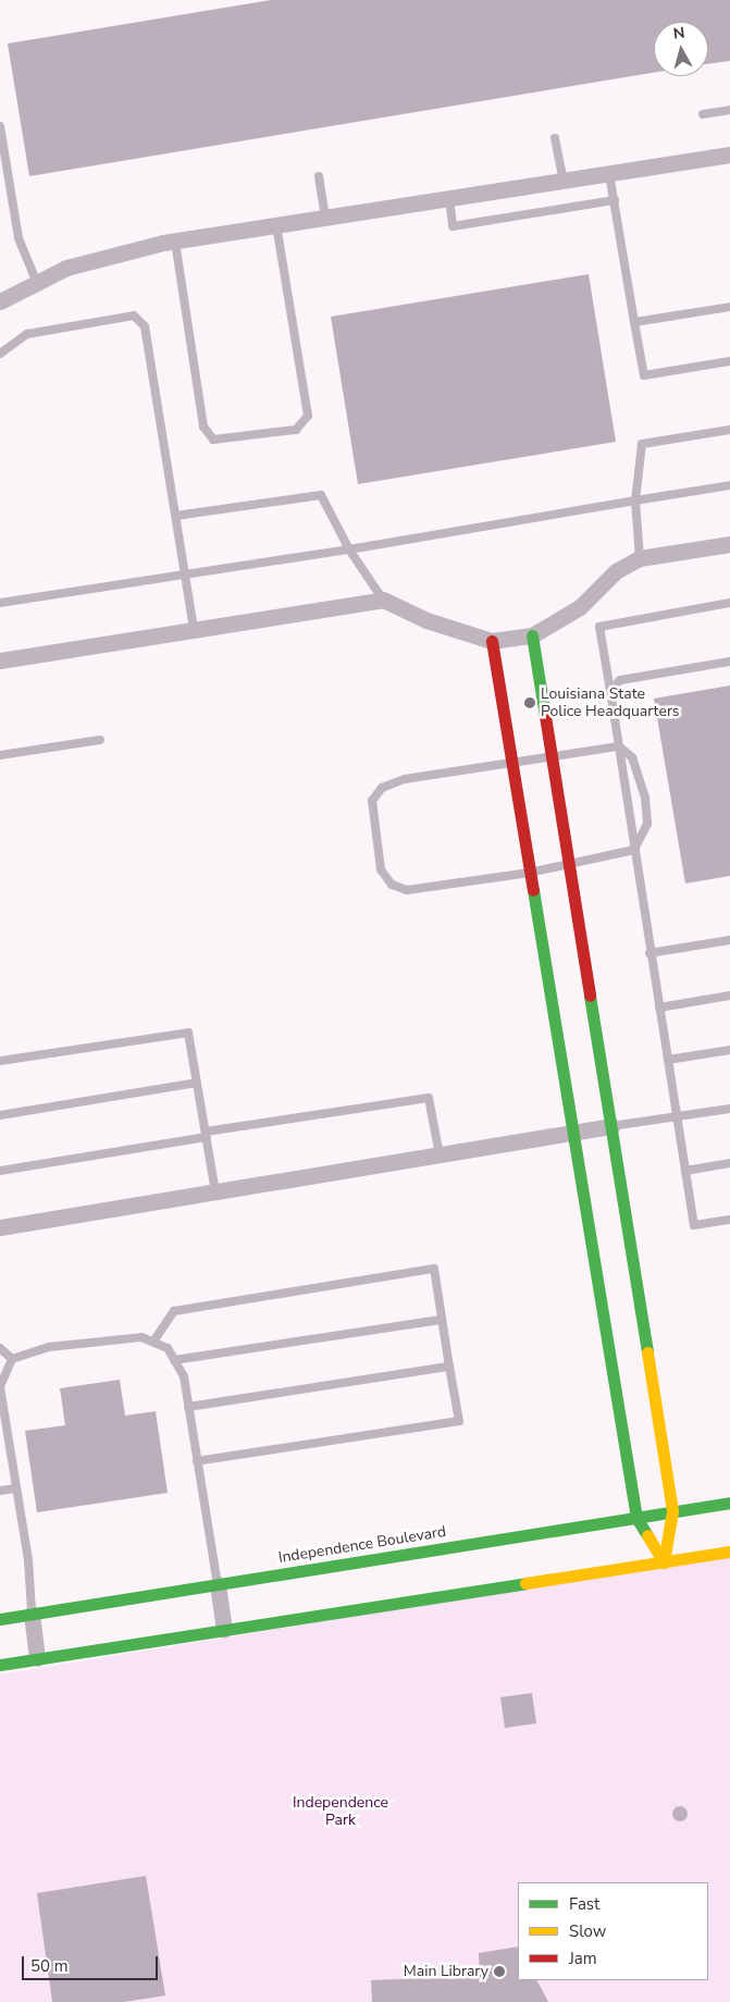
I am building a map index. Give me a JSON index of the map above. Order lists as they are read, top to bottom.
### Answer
{
  "streets": {
    "street": ["Independence Boulevard"]
  },
  "parks": ["Independence Park"],
  "places": ["Louisiana State Police Headquarters", "Main Library"],
  "legend": ["Fast", "Slow", "Jam"],
  "scale_bar": "50 m",
  "north": "top"
}
